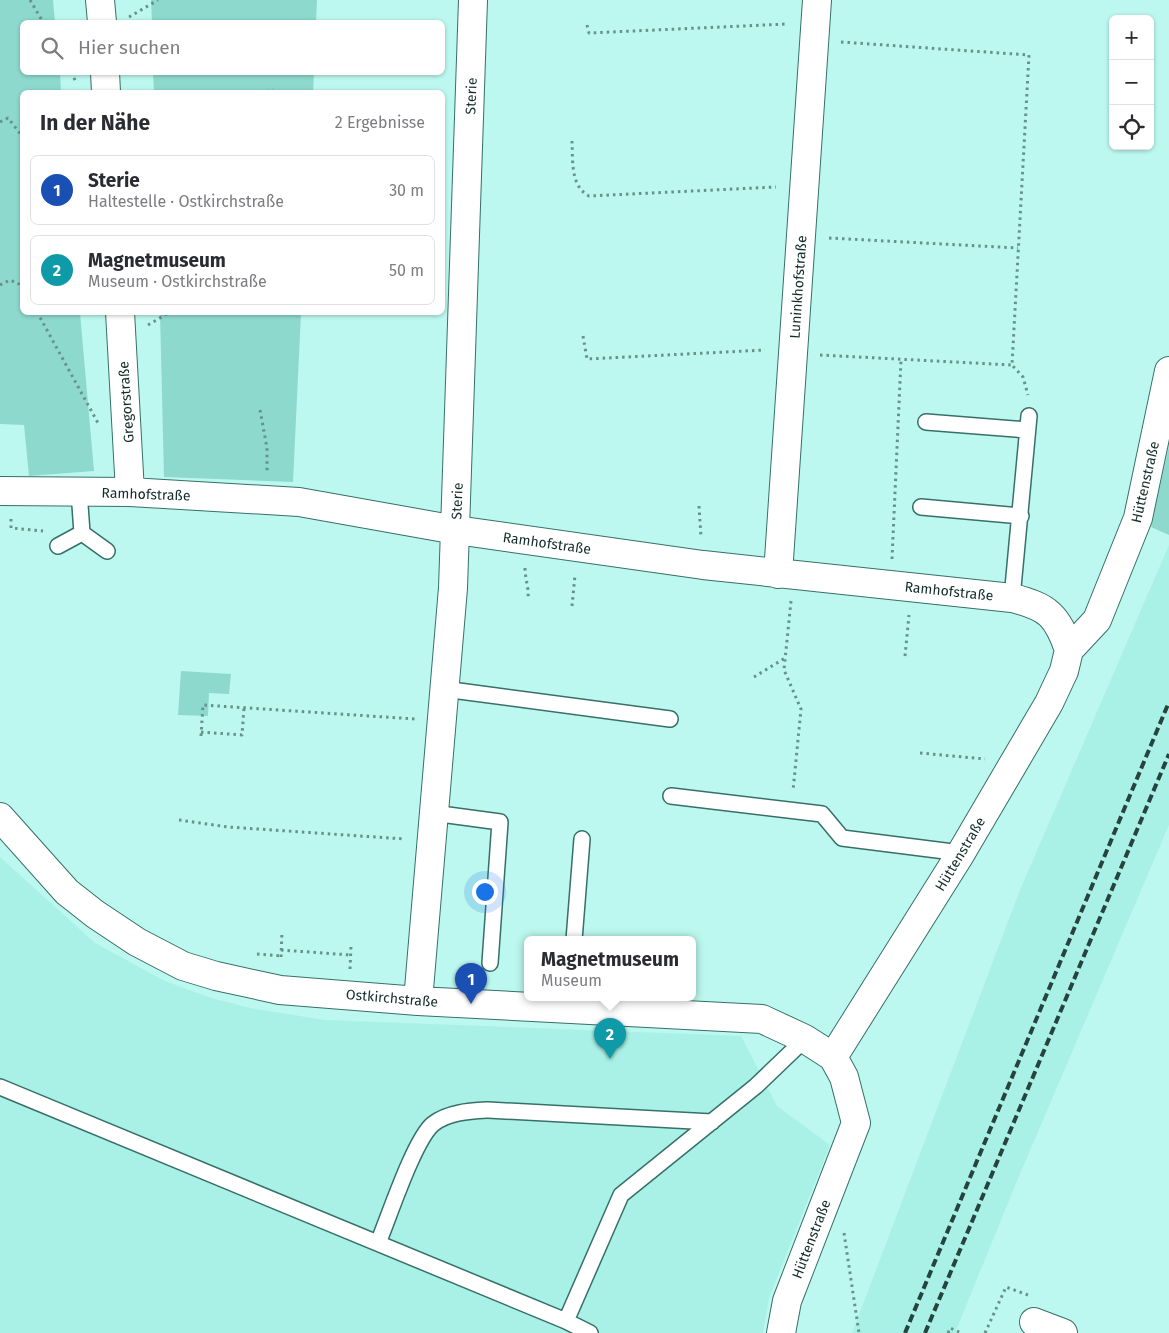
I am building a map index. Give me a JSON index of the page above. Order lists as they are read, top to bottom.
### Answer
{
  "streets": {
    "street": [
      "Sterie",
      "Luninkhofstraße",
      "Gregorstraße",
      "Hüttenstraße",
      "Ramhofstraße",
      "Ostkirchstraße"
    ]
  },
  "crossings": [
    ["Sterie", "Ramhofstraße"],
    ["Sterie", "Ostkirchstraße"],
    ["Luninkhofstraße", "Ramhofstraße"],
    ["Gregorstraße", "Ramhofstraße"],
    ["Hüttenstraße", "Ramhofstraße"],
    ["Hüttenstraße", "Ostkirchstraße"]
  ],
  "page": {
    "map_buttons": ["+", "−"],
    "search": "Hier suchen",
    "heading": ["In der Nähe", "2 Ergebnisse"],
    "list": [
      {
        "mark": "1",
        "name": "Sterie",
        "note": "Haltestelle · Ostkirchstraße",
        "value": "30 m"
      },
      {
        "mark": "2",
        "name": "Magnetmuseum",
        "note": "Museum · Ostkirchstraße",
        "value": "50 m"
      }
    ],
    "popup": ["Magnetmuseum", "Museum"],
    "pins": ["1", "2"]
  }
}
